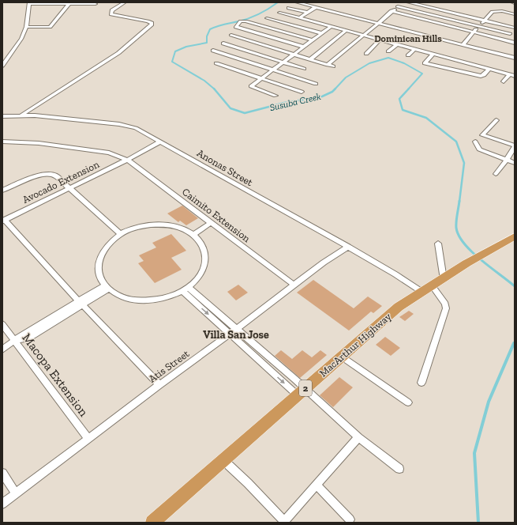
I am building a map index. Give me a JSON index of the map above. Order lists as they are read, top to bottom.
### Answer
{
  "streets": {
    "highway": ["MacArthur Highway", "2"],
    "street": [
      "Anonas Street",
      "Avocado Extension",
      "Caimito Extension",
      "Atis Street",
      "Macopa Extension"
    ]
  },
  "crossings": [
    ["Anonas Street", "Avocado Extension"],
    ["Anonas Street", "MacArthur Highway"],
    ["Anonas Street", "Atis Street"],
    ["Avocado Extension", "Caimito Extension"],
    ["Caimito Extension", "Atis Street"],
    ["Atis Street", "Macopa Extension"]
  ],
  "districts": ["Dominican Hills", "Villa San Jose"],
  "water": ["Susuba Creek"]
}
